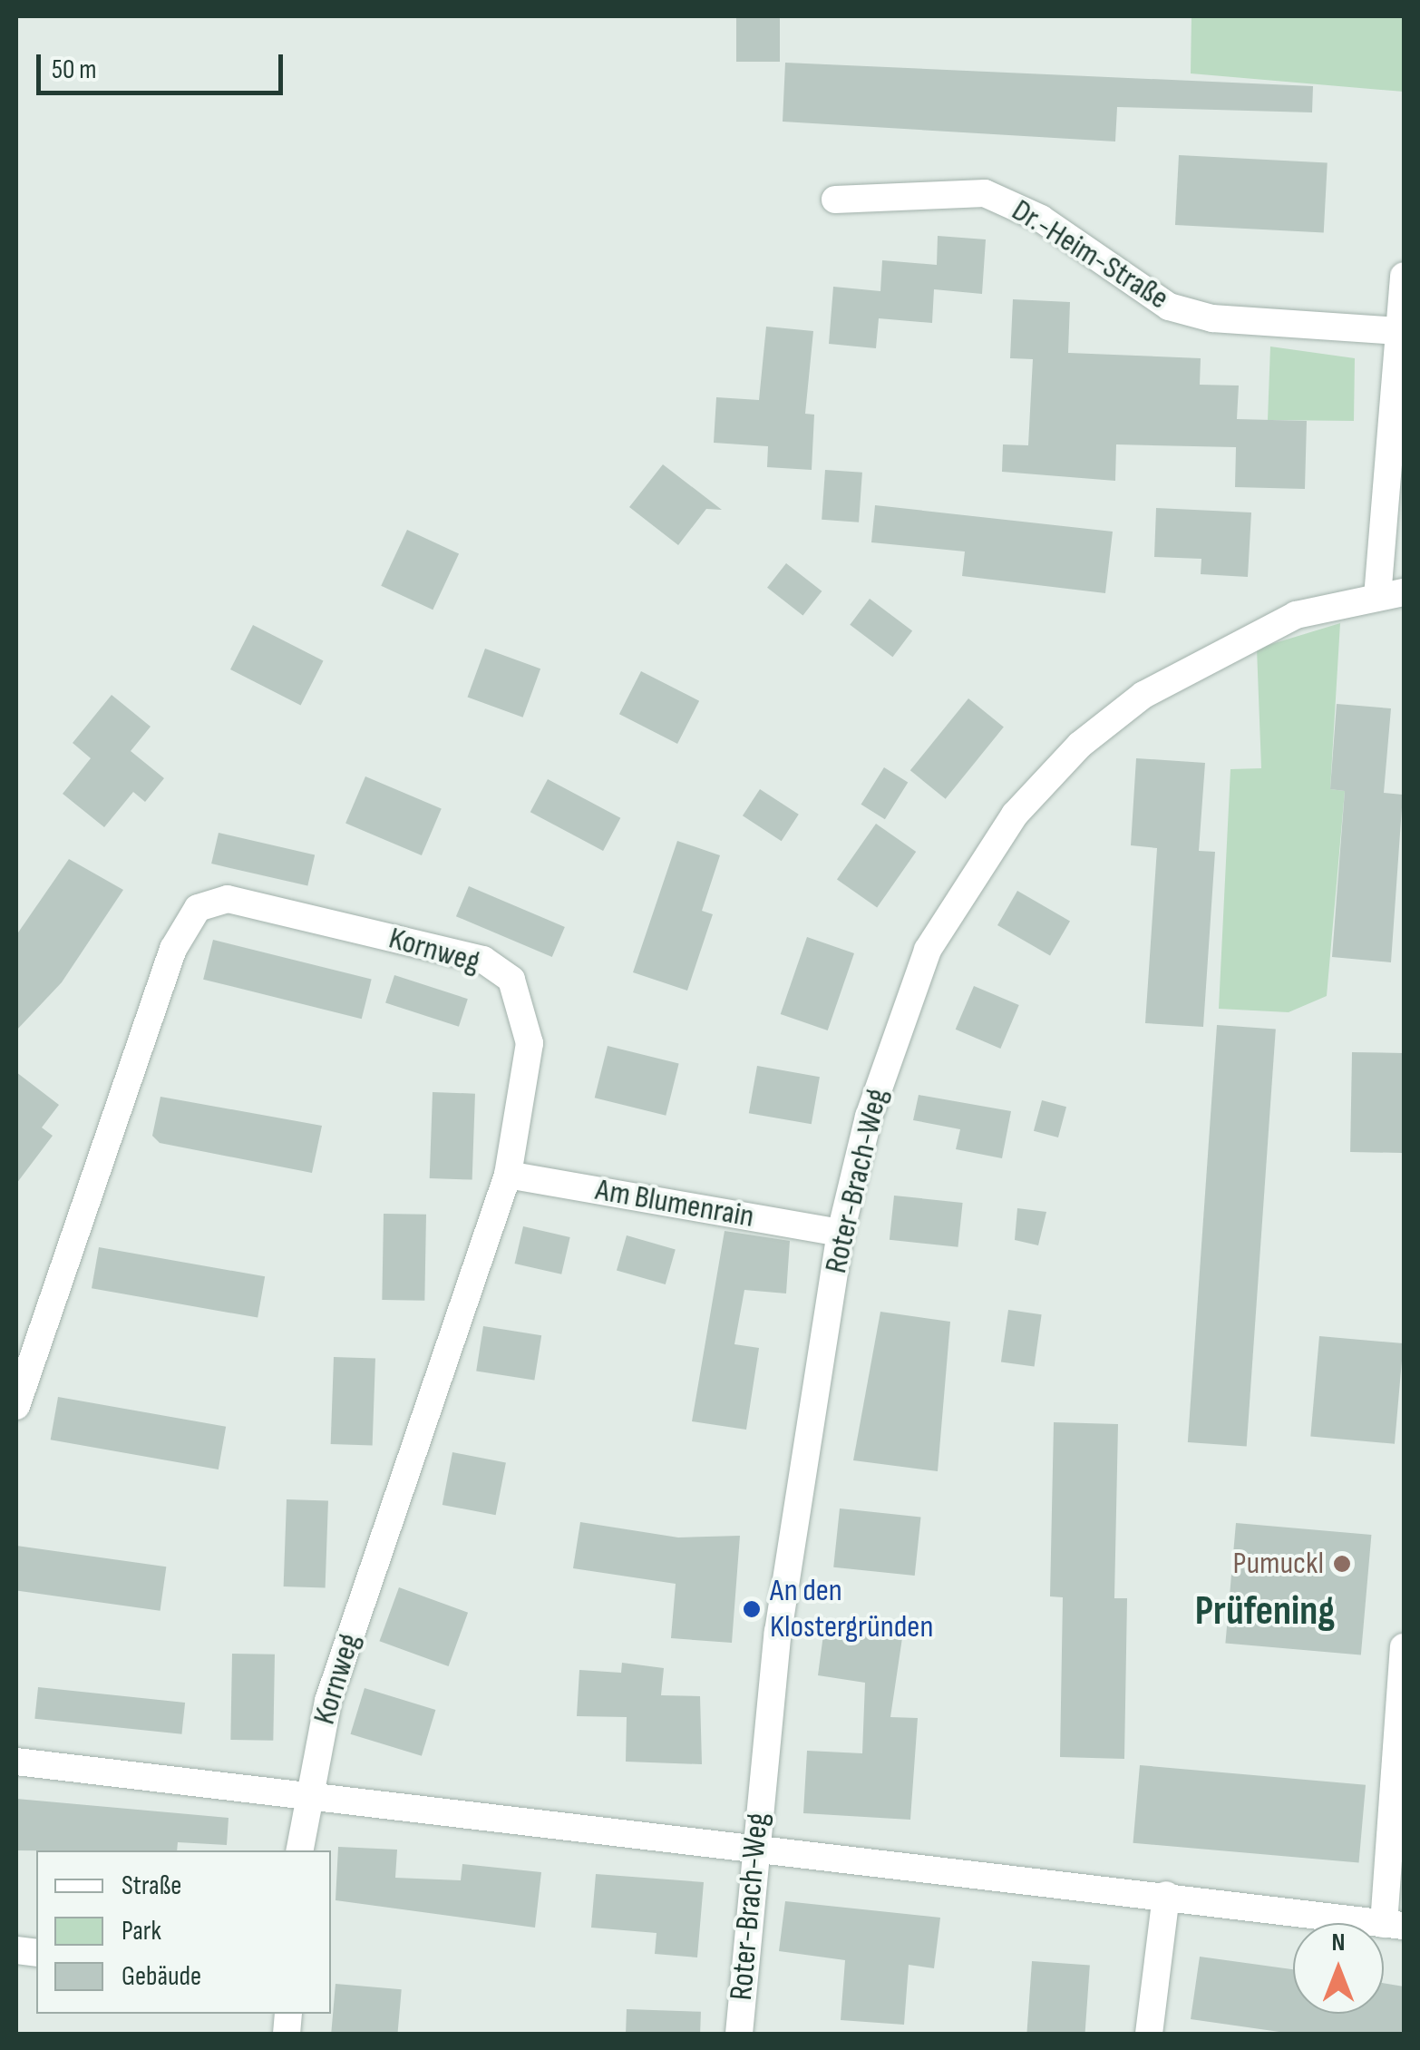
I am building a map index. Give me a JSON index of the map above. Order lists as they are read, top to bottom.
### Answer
{
  "streets": {
    "street": [
      "Dr.-Heim-Straße",
      "Kornweg",
      "Roter-Brach-Weg",
      "Am Blumenrain"
    ]
  },
  "crossings": [
    ["Kornweg", "Am Blumenrain"],
    ["Roter-Brach-Weg", "Am Blumenrain"]
  ],
  "districts": ["Prüfening"],
  "places": ["Pumuckl", "An den Klostergründen"],
  "legend": ["Straße", "Park", "Gebäude"],
  "scale_bar": "50 m",
  "north": "top"
}
